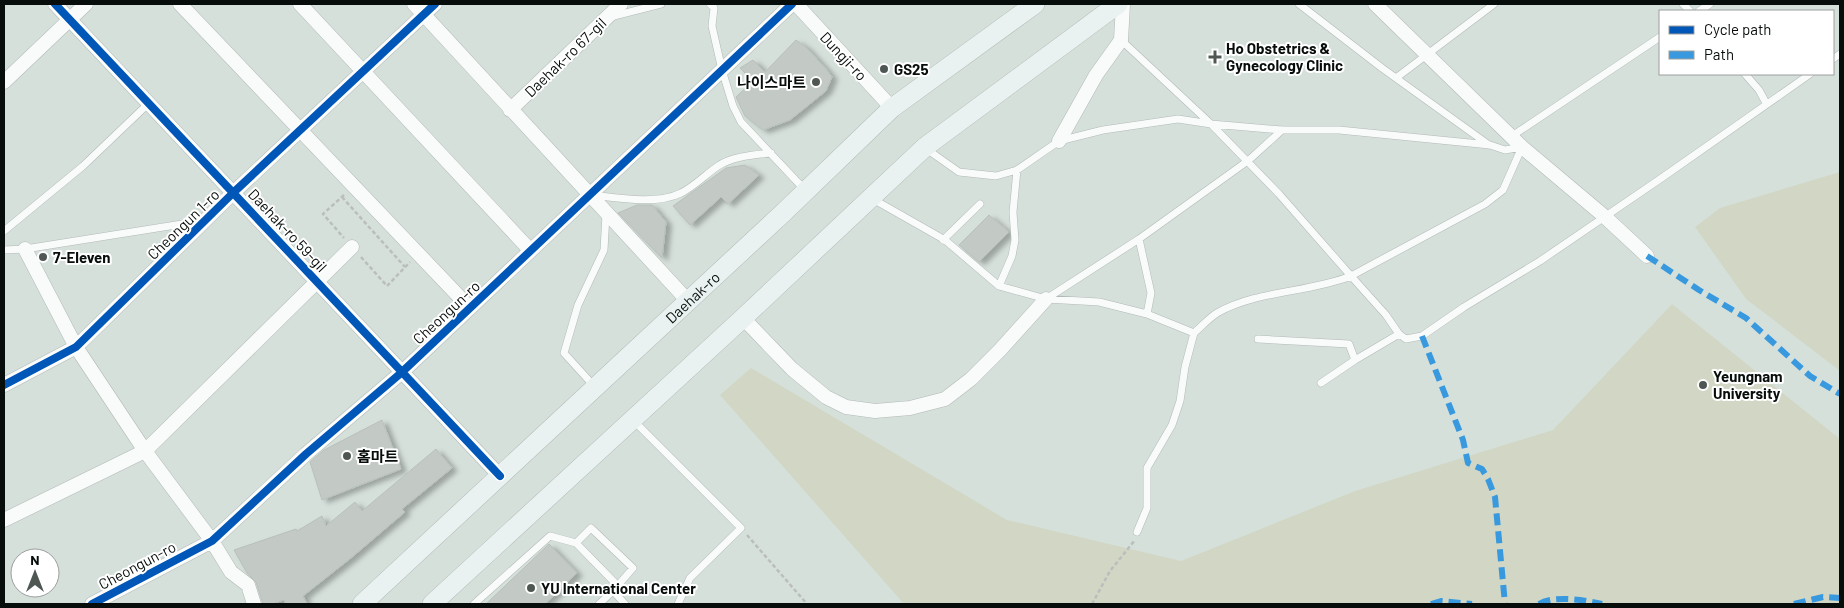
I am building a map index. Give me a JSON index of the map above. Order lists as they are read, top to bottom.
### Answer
{
  "streets": {
    "main road": ["Daehak-ro"],
    "street": [
      "Dungji-ro",
      "Daehak-ro 67-gil",
      "Cheongun 1-ro",
      "Daehak-ro 59-gil",
      "Cheongun-ro"
    ]
  },
  "crossings": [
    ["Dungji-ro", "Daehak-ro"],
    ["Cheongun 1-ro", "Daehak-ro 59-gil"],
    ["Daehak-ro 59-gil", "Daehak-ro"],
    ["Daehak-ro 59-gil", "Cheongun-ro"]
  ],
  "places": {
    "health": ["Ho Obstetrics & Gynecology Clinic"],
    "other": [
      "GS25",
      "나이스마트",
      "7-Eleven",
      "Yeungnam University",
      "홈마트",
      "YU International Center"
    ]
  },
  "legend": ["Cycle path", "Path"],
  "north": "top"
}
